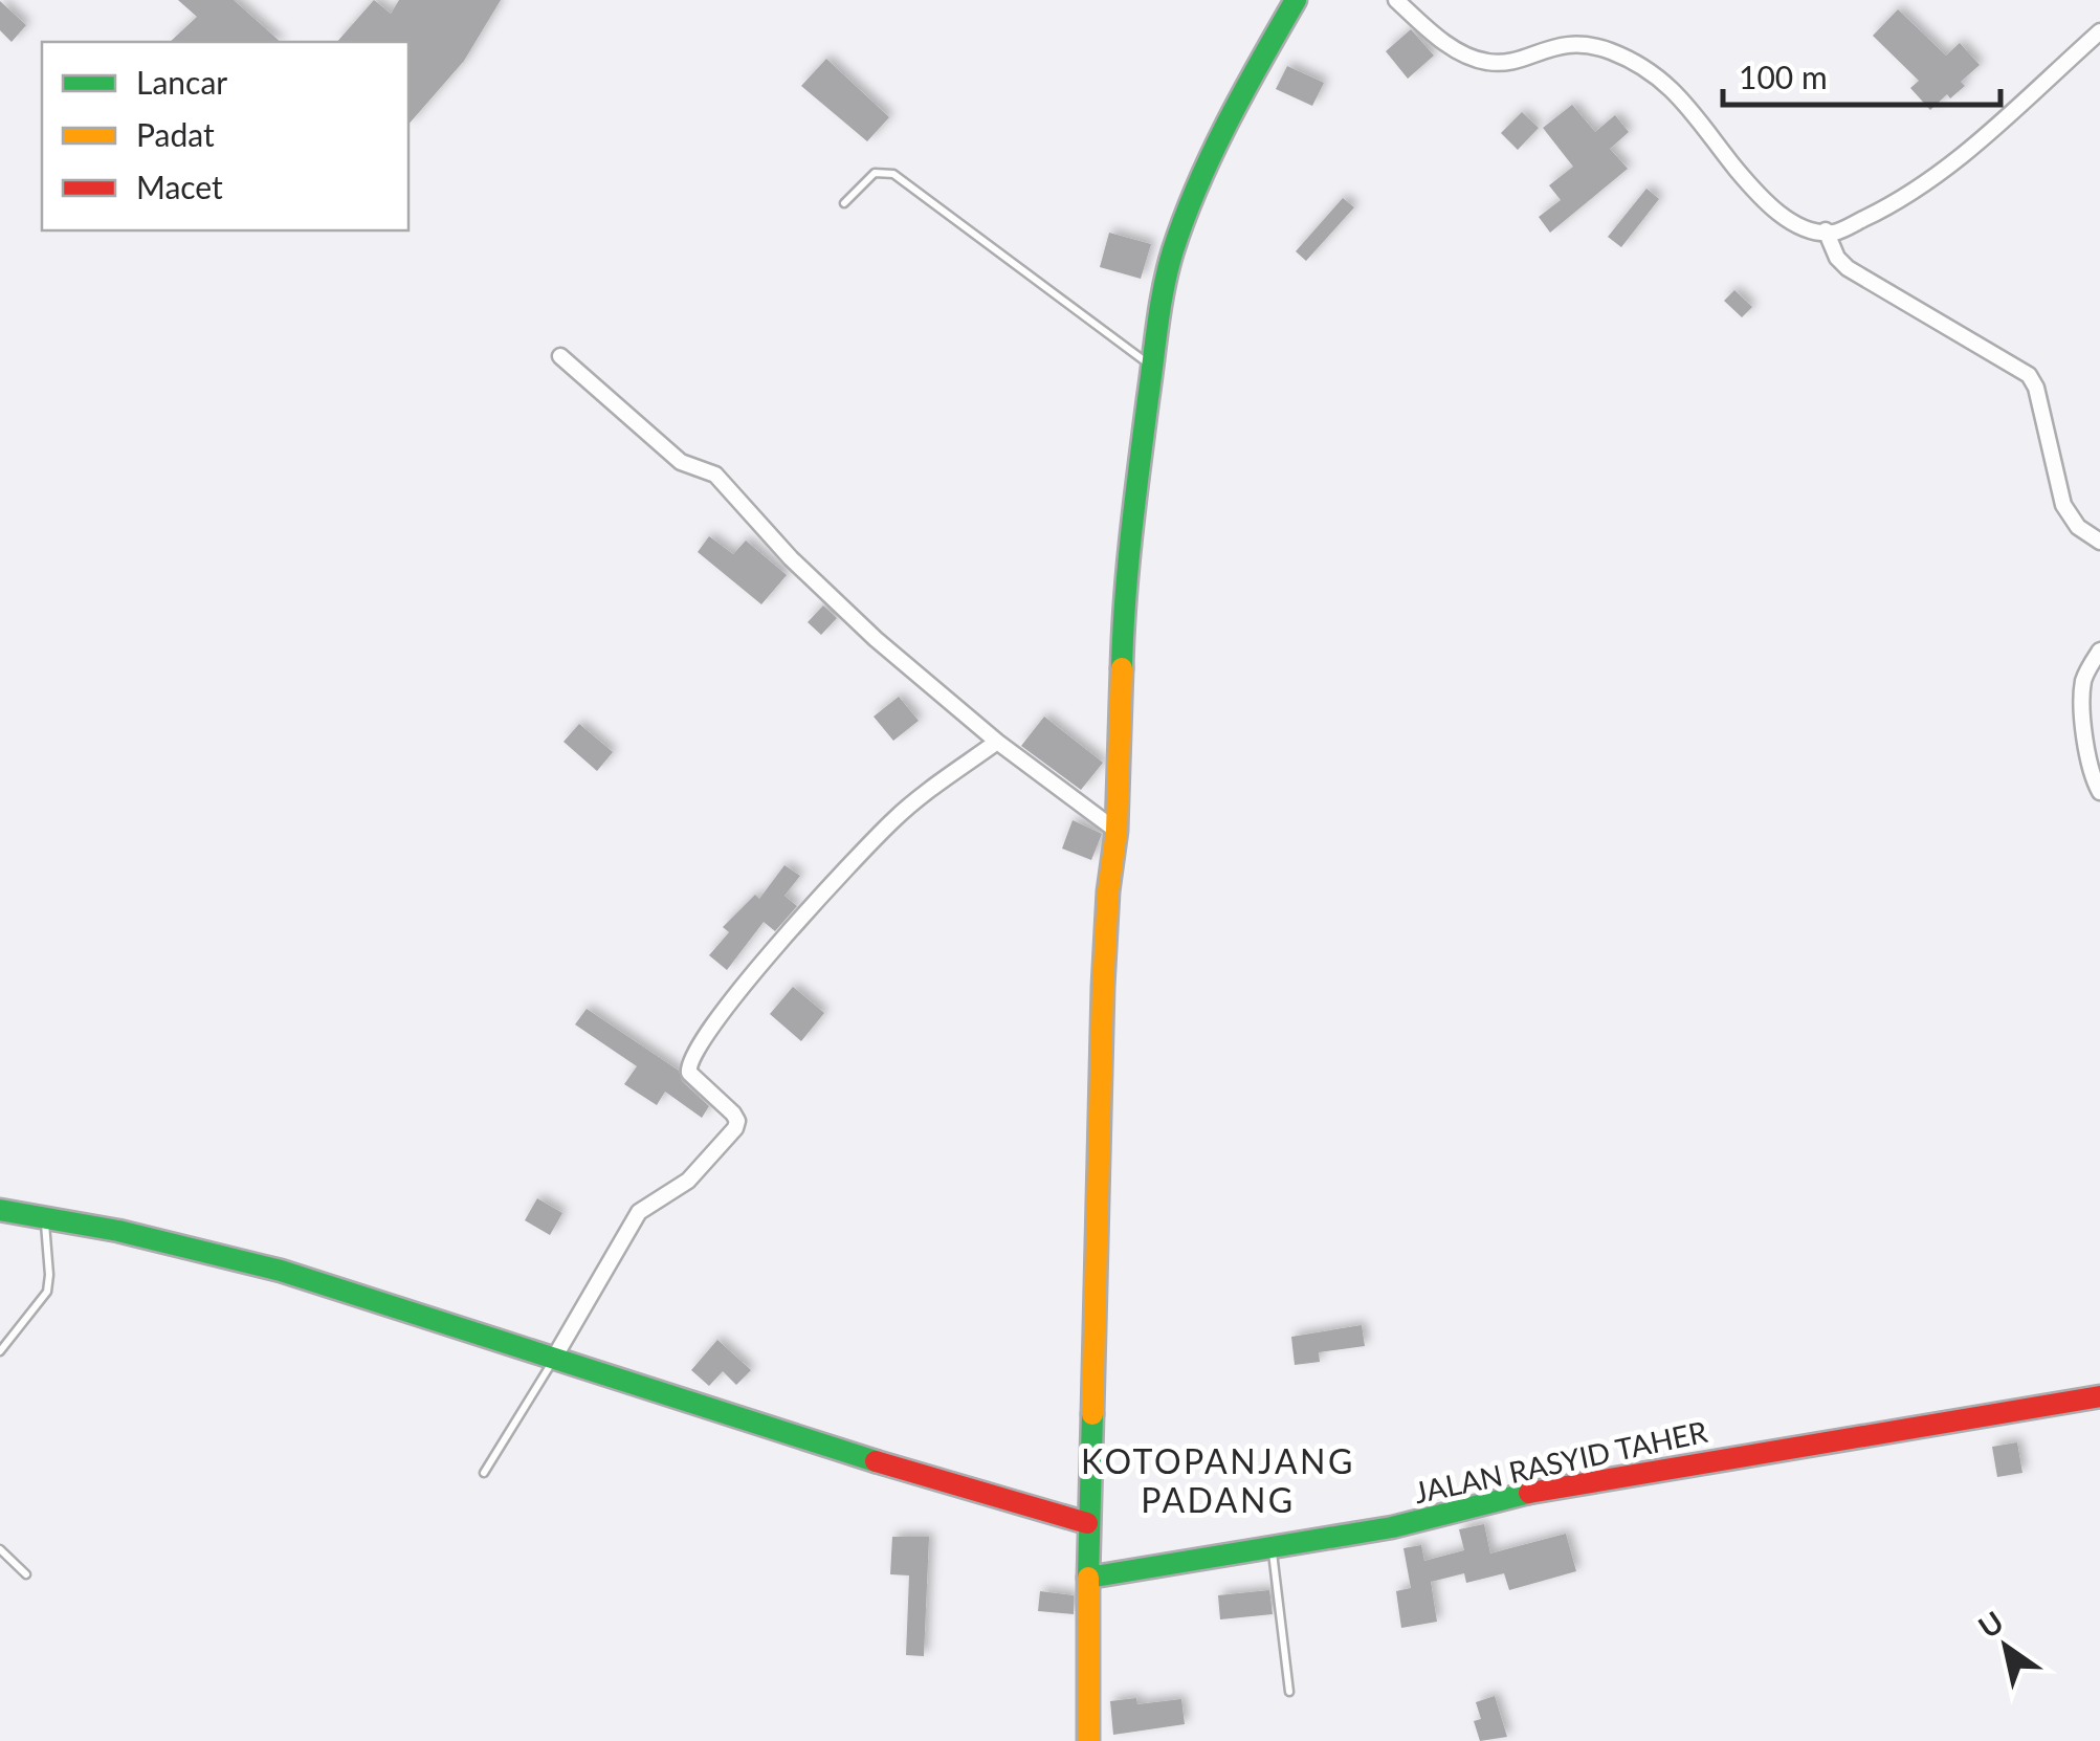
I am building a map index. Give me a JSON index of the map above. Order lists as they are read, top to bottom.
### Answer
{
  "streets": {
    "street": ["JALAN RASYID TAHER"]
  },
  "districts": ["KOTOPANJANG PADANG"],
  "legend": ["Lancar", "Padat", "Macet"],
  "scale_bar": "100 m",
  "north": "top left"
}
